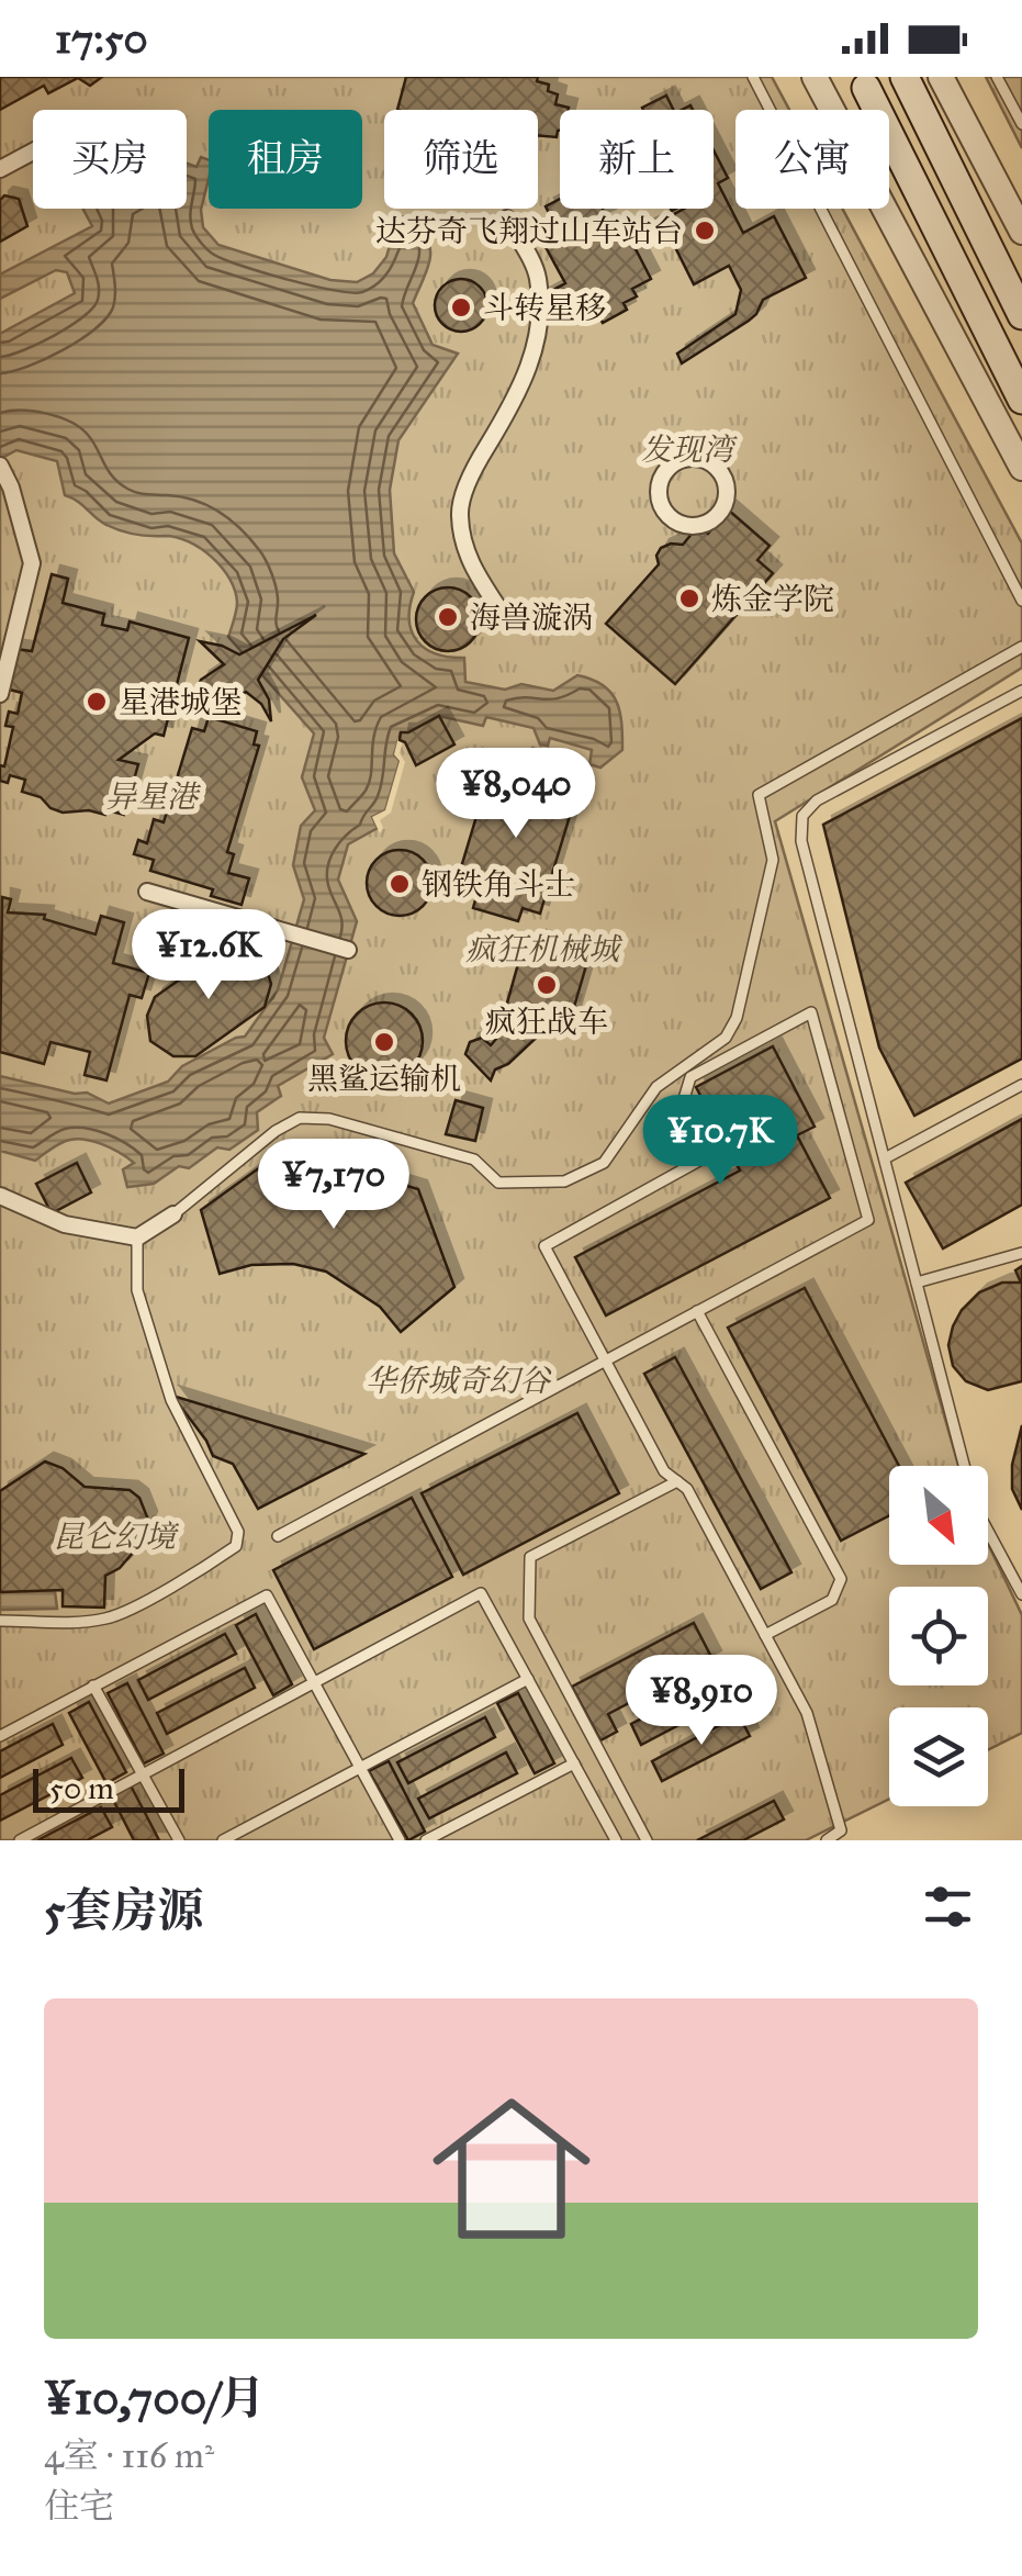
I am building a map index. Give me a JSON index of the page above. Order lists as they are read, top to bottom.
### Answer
{
  "parks": [
    "发现湾",
    "异星港",
    "疯狂机械城",
    "华侨城奇幻谷",
    "昆仑幻境"
  ],
  "places": [
    "达芬奇飞翔过山车站台",
    "斗转星移",
    "炼金学院",
    "海兽漩涡",
    "星港城堡",
    "钢铁角斗士",
    "疯狂战车",
    "黑鲨运输机"
  ],
  "scale_bar": "50 m",
  "north": "bottom right",
  "page": {
    "status": "17:50",
    "chip": [
      "买房",
      "租房",
      "筛选",
      "新上",
      "公寓"
    ],
    "price": [
      "¥8,040",
      "¥12.6K",
      "¥10.7K",
      "¥7,170",
      "¥8,910"
    ],
    "scale": "50 m",
    "heading": "5套房源",
    "list": [
      {
        "name": "¥10,700/月",
        "note": "4室 · 116 m² · 住宅"
      }
    ]
  }
}
